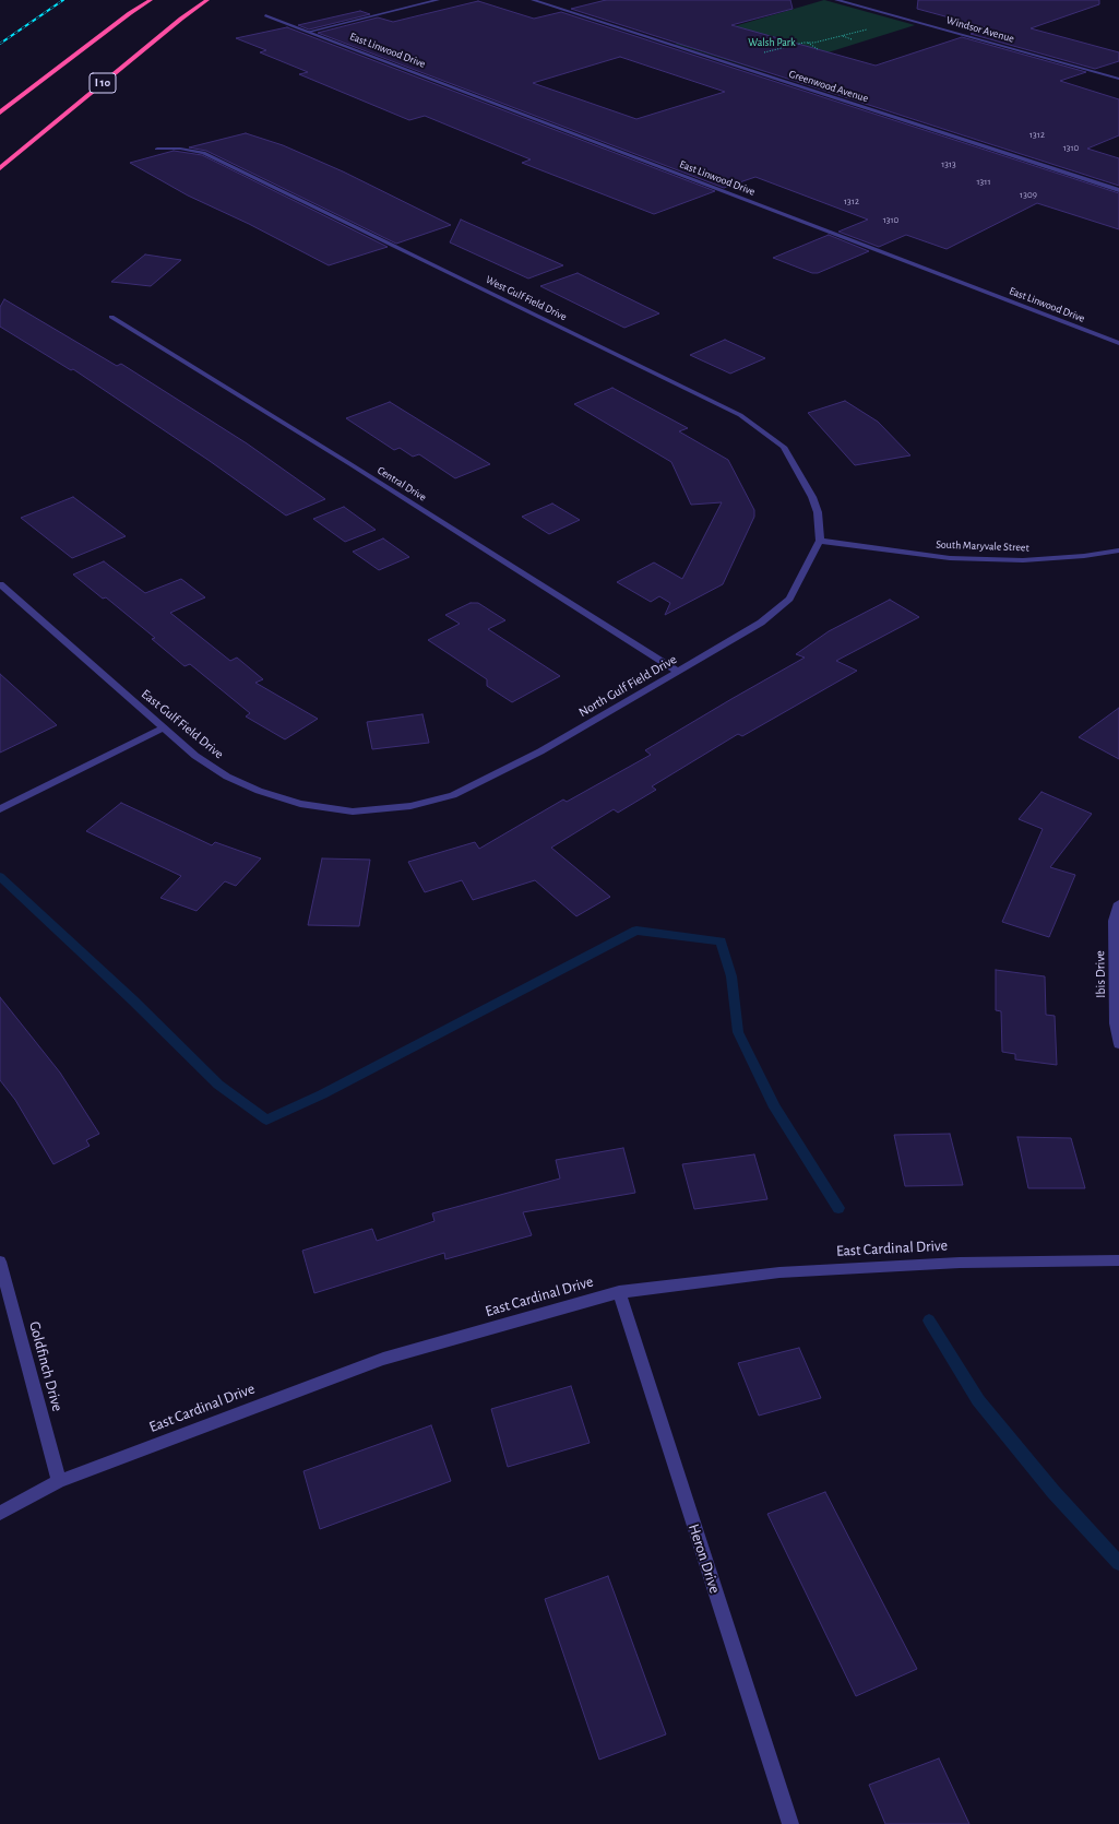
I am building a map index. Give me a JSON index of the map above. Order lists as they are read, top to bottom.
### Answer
{
  "streets": {
    "highway": ["I 10"],
    "street": [
      "Windsor Avenue",
      "East Linwood Drive",
      "Greenwood Avenue",
      "West Gulf Field Drive",
      "Central Drive",
      "South Maryvale Street",
      "North Gulf Field Drive",
      "East Gulf Field Drive",
      "Ibis Drive",
      "East Cardinal Drive",
      "Goldfinch Drive",
      "Heron Drive"
    ]
  },
  "crossings": [
    ["West Gulf Field Drive", "South Maryvale Street"],
    ["West Gulf Field Drive", "North Gulf Field Drive"],
    ["Central Drive", "North Gulf Field Drive"],
    ["South Maryvale Street", "North Gulf Field Drive"],
    ["North Gulf Field Drive", "East Gulf Field Drive"],
    ["East Cardinal Drive", "Goldfinch Drive"],
    ["East Cardinal Drive", "Heron Drive"]
  ],
  "parks": ["Walsh Park"],
  "house_numbers": [
    "1312",
    "1310",
    "1313",
    "1311",
    "1309",
    "1312",
    "1310"
  ]
}
